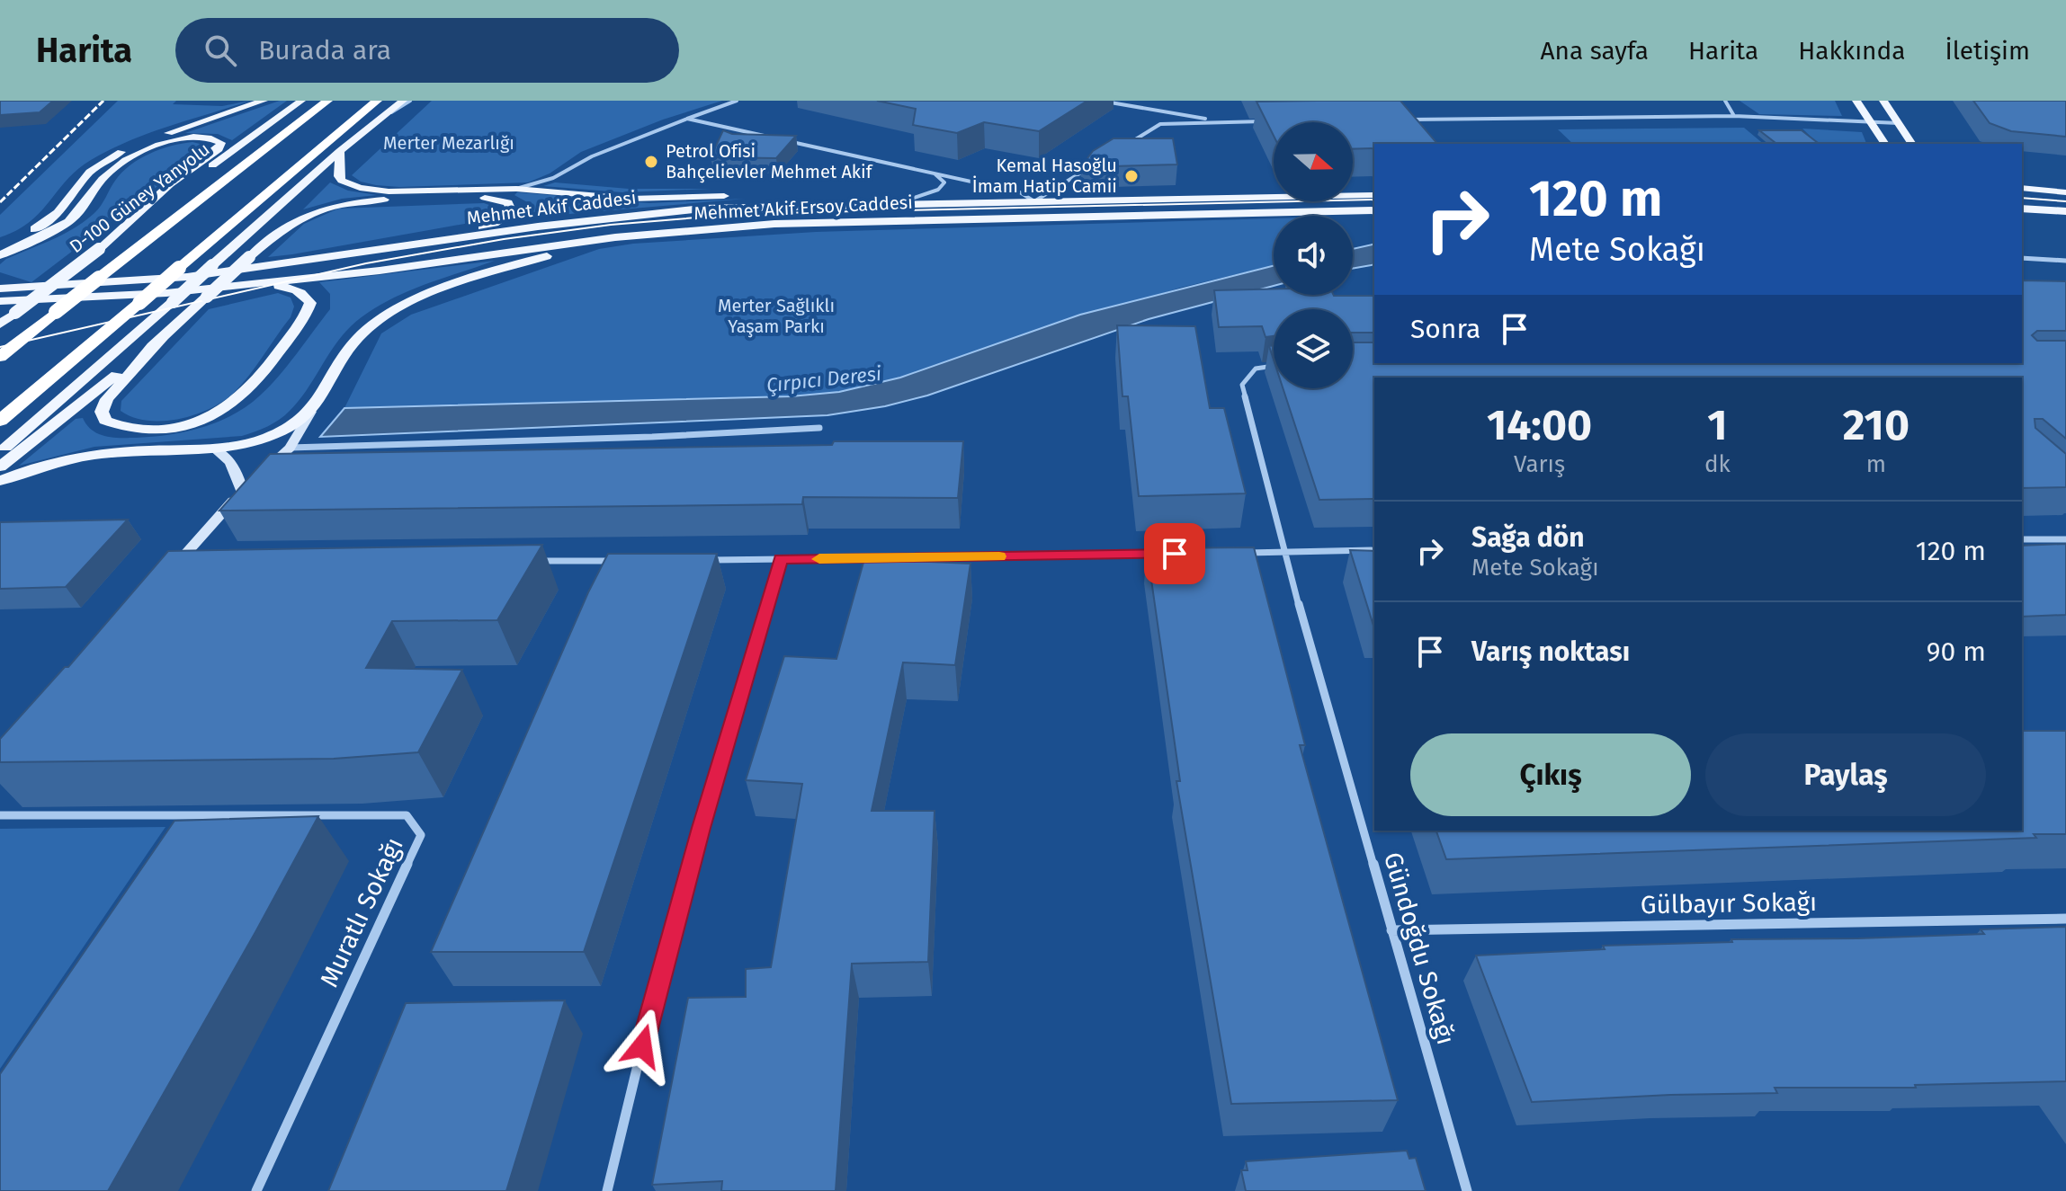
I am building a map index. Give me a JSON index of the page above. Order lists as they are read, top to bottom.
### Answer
{
  "streets": {
    "main road": ["D-100 Güney Yanyolu", "Mehmet Akif Caddesi", "Mehmet Akif Ersoy Caddesi"],
    "street": ["Gülbayır Sokağı", "Muratlı Sokağı", "Gündoğdu Sokağı"]
  },
  "crossings": [
    ["Gülbayır Sokağı", "Gündoğdu Sokağı"]
  ],
  "water": ["Çırpıcı Deresi"],
  "parks": ["Merter Mezarlığı", "Merter Sağlıklı Yaşam Parkı"],
  "places": ["Petrol Ofisi Bahçelievler Mehmet Akif", "Kemal Hasoğlu İmam Hatip Camii"],
  "north": "right",
  "page": {
    "header": "Harita",
    "search": "Burada ara",
    "nav": [
      "Ana sayfa",
      "Harita",
      "Hakkında",
      "İletişim"
    ],
    "turn": ["120 m", "Mete Sokağı"],
    "then": "Sonra",
    "eta": [
      "14:00",
      "Varış",
      "1",
      "dk",
      "210",
      "m"
    ],
    "list": [
      {
        "name": "Sağa dön",
        "note": "Mete Sokağı",
        "value": "120 m"
      },
      {
        "name": "Varış noktası",
        "value": "90 m"
      }
    ],
    "buttons": ["Çıkış", "Paylaş"]
  }
}
